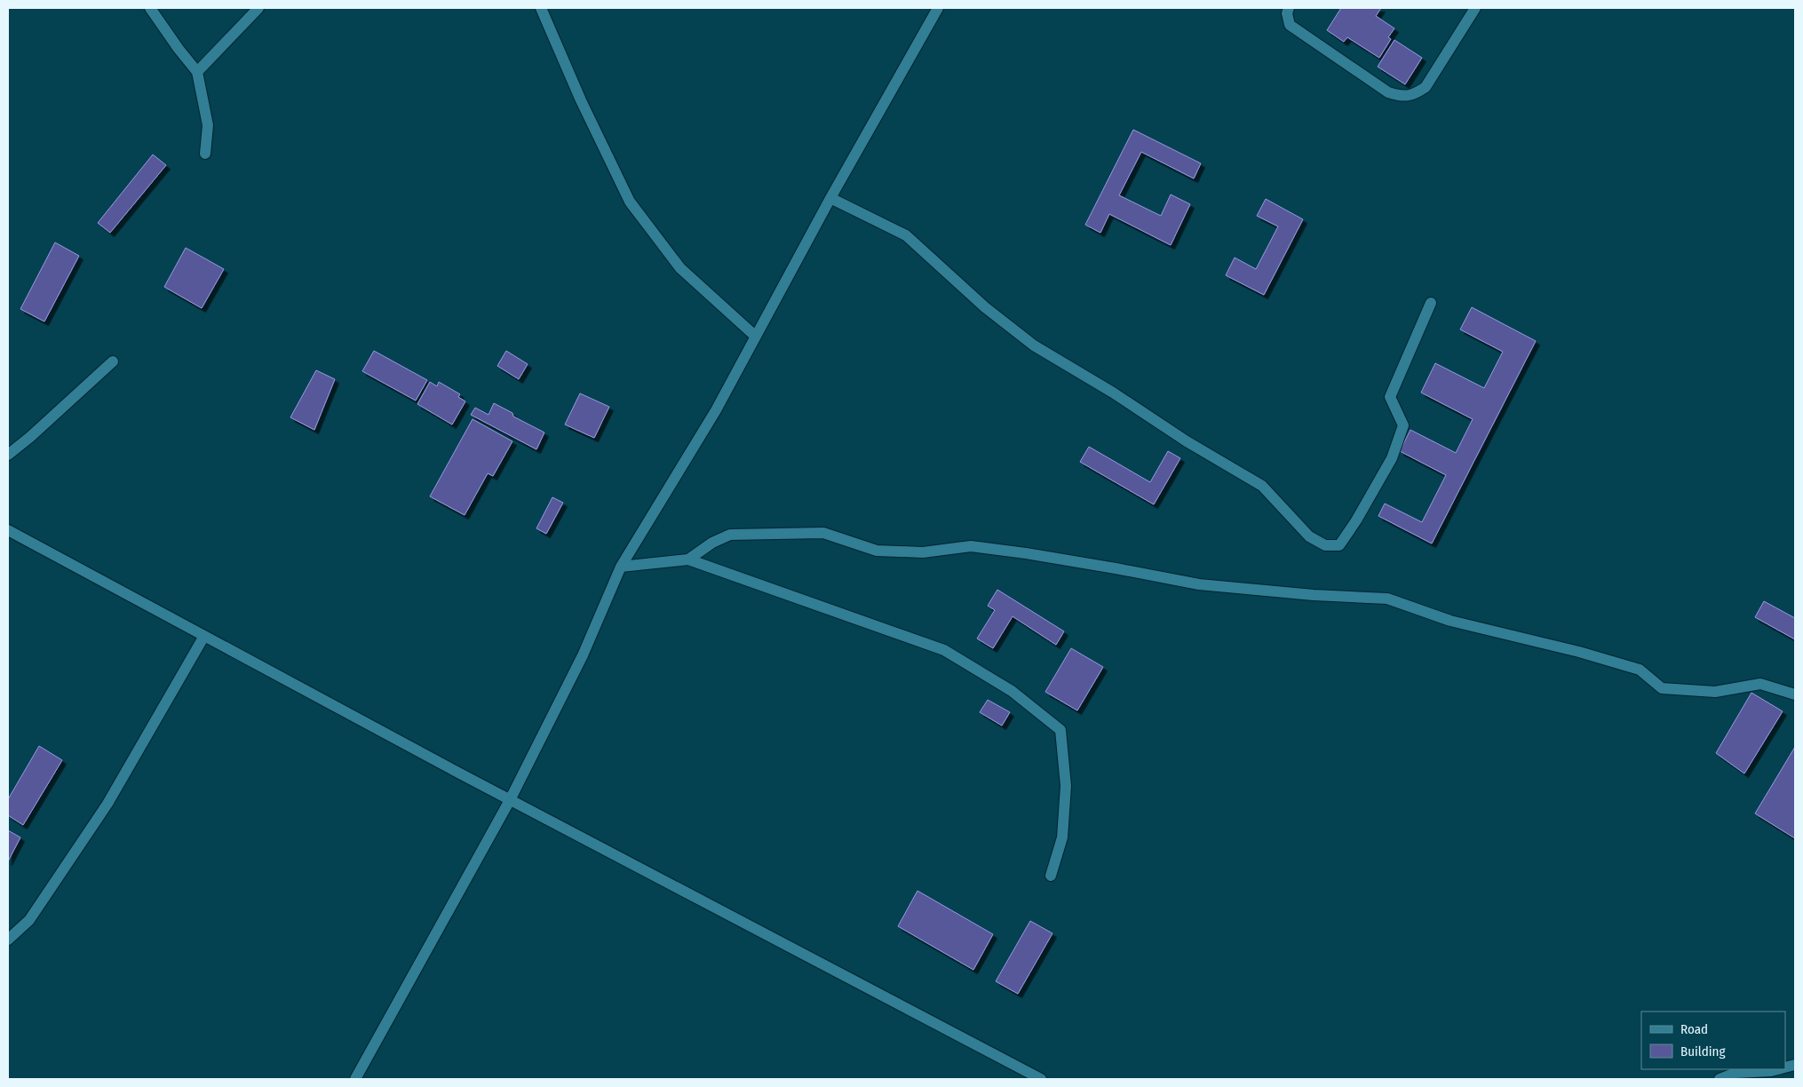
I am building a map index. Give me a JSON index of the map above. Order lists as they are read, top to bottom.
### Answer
{
  "legend": ["Road", "Building"]
}
